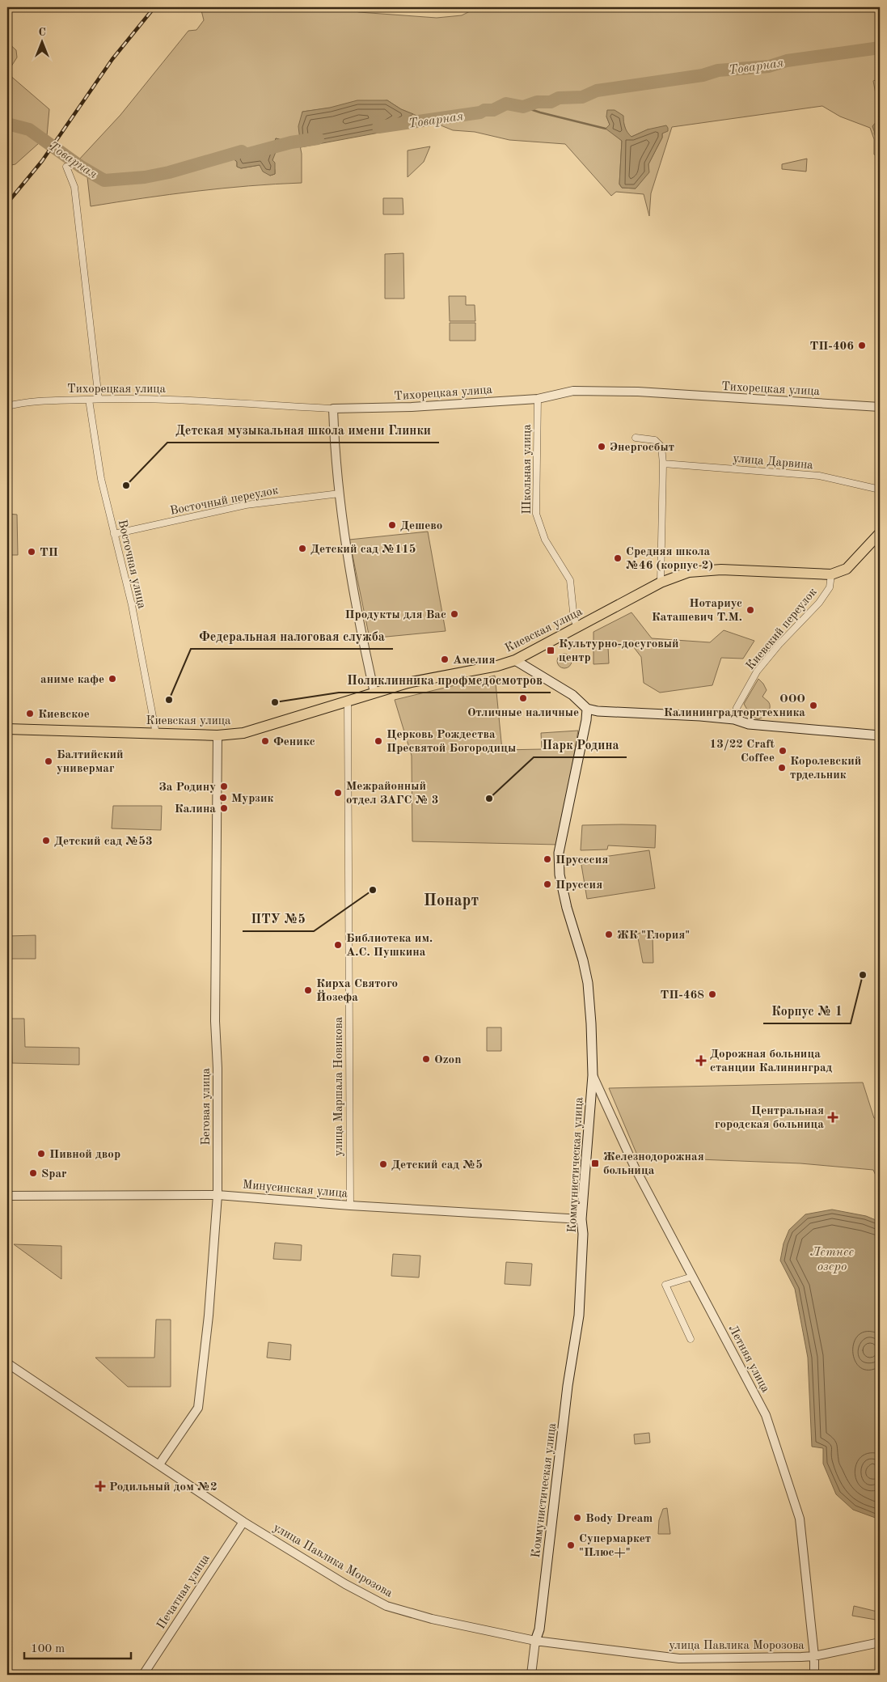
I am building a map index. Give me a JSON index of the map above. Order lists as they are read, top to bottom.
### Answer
{
  "streets": {
    "main road": ["Киевская улица", "Коммунистическая улица"],
    "street": [
      "Тихорецкая улица",
      "улица Дарвина",
      "Школьная улица",
      "Восточный переулок",
      "Восточная улица",
      "Киевский переулок",
      "улица Маршала Новикова",
      "Беговая улица",
      "Минусинская улица",
      "Летняя улица",
      "улица Павлика Морозова",
      "Печатная улица"
    ]
  },
  "crossings": [
    ["Тихорецкая улица", "Школьная улица"],
    ["Тихорецкая улица", "Восточная улица"],
    ["Школьная улица", "Киевская улица"],
    ["Восточный переулок", "Восточная улица"],
    ["Восточная улица", "Киевская улица"],
    ["Киевский переулок", "Киевская улица"],
    ["Киевская улица", "улица Маршала Новикова"],
    ["Киевская улица", "Беговая улица"],
    ["улица Маршала Новикова", "Минусинская улица"],
    ["Беговая улица", "Минусинская улица"],
    ["Беговая улица", "улица Павлика Морозова"],
    ["Коммунистическая улица", "Минусинская улица"],
    ["Коммунистическая улица", "Летняя улица"],
    ["Коммунистическая улица", "улица Павлика Морозова"],
    ["Летняя улица", "улица Павлика Морозова"],
    ["улица Павлика Морозова", "Печатная улица"]
  ],
  "districts": ["Понарт"],
  "water": ["Товарная", "Летнее озеро"],
  "places": {
    "other": [
      "ТП-406",
      "Энергосбыт",
      "Детская музыкальная школа имени Глинки",
      "Дешево",
      "Детский сад №115",
      "ТП",
      "Средняя школа №46 (корпус 2)",
      "Нотариус Каташевич Т.М.",
      "Продукты для Вас",
      "Амелия",
      "аниме кафе",
      "Отличные наличные",
      "Федеральная налоговая служба",
      "Поликлинника профмедосмотров",
      "ООО Калининградторгтехника",
      "Киевское",
      "Феникс",
      "Церковь Рождества Пресвятой Богородицы",
      "13/22 Craft Coffee",
      "Балтийский универмаг",
      "Королевский трдельник",
      "За Родину",
      "Межрайонный отдел ЗАГС № 3",
      "Мурзик",
      "Парк Родина",
      "Калина",
      "Детский сад №53",
      "Прусссия",
      "Пруссия",
      "ПТУ №5",
      "ЖК \"Глория\"",
      "Библиотека им. А.С. Пушкина",
      "Корпус № 1",
      "Кирха Святого Йозефа",
      "ТП-468",
      "Ozon",
      "Пивной двор",
      "Детский сад №5",
      "Spar",
      "Body Dream",
      "Супермаркет \"Плюс+\""
    ],
    "transit": ["Культурно-досуговый центр", "Железнодорожная больница"],
    "health": ["Дорожная больница станции Калининград", "Центральная городская больница", "Родильный дом №2"]
  },
  "scale_bar": "100 m",
  "north": "top"
}
